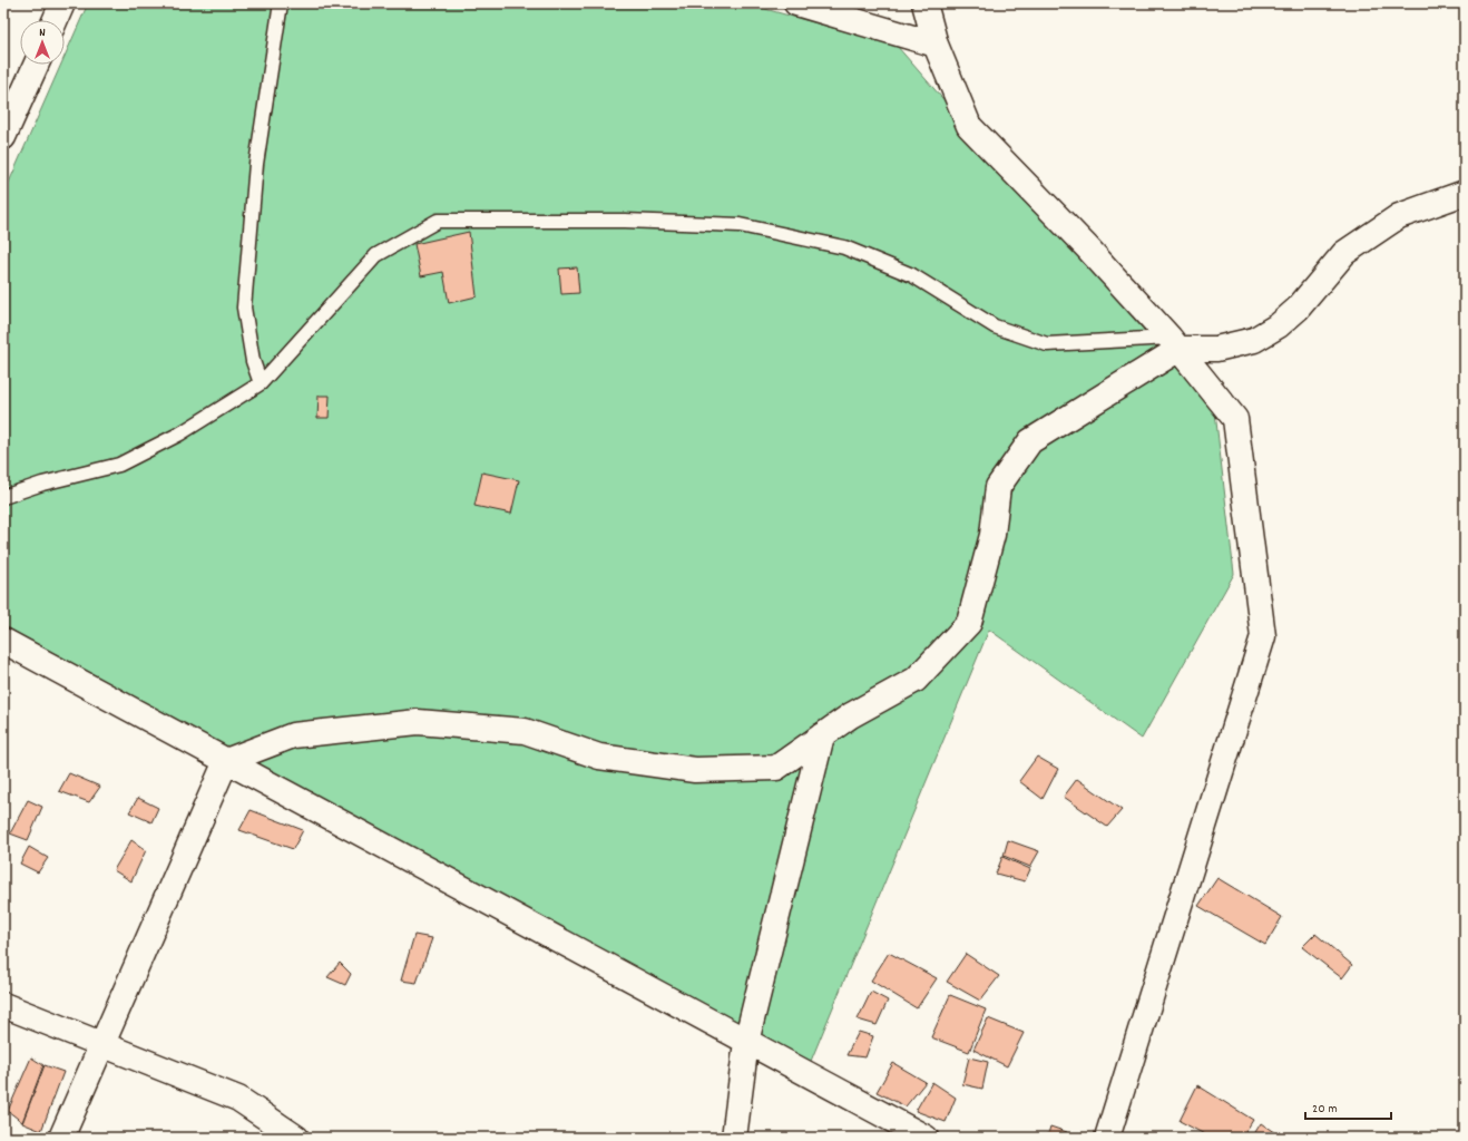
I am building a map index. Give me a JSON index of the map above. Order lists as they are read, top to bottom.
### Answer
{
  "scale_bar": "20 m",
  "north": "top"
}
